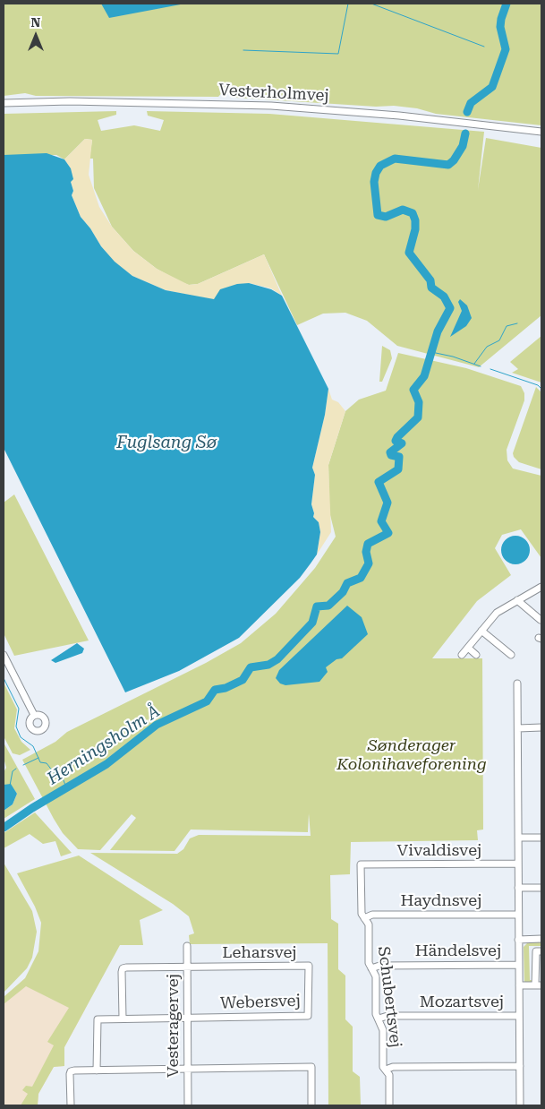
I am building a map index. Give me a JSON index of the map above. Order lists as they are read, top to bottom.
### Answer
{
  "streets": {
    "street": [
      "Vesterholmvej",
      "Vivaldisvej",
      "Haydnsvej",
      "Händelsvej",
      "Leharsvej",
      "Schubertsvej",
      "Webersvej",
      "Mozartsvej",
      "Vesteragervej"
    ]
  },
  "crossings": [
    ["Vivaldisvej", "Schubertsvej"],
    ["Haydnsvej", "Schubertsvej"],
    ["Händelsvej", "Schubertsvej"],
    ["Leharsvej", "Webersvej"],
    ["Leharsvej", "Vesteragervej"],
    ["Schubertsvej", "Mozartsvej"],
    ["Webersvej", "Vesteragervej"]
  ],
  "water": ["Fuglsang Sø", "Herningsholm Å"],
  "parks": ["Sønderager Kolonihaveforening"],
  "north": "top"
}
